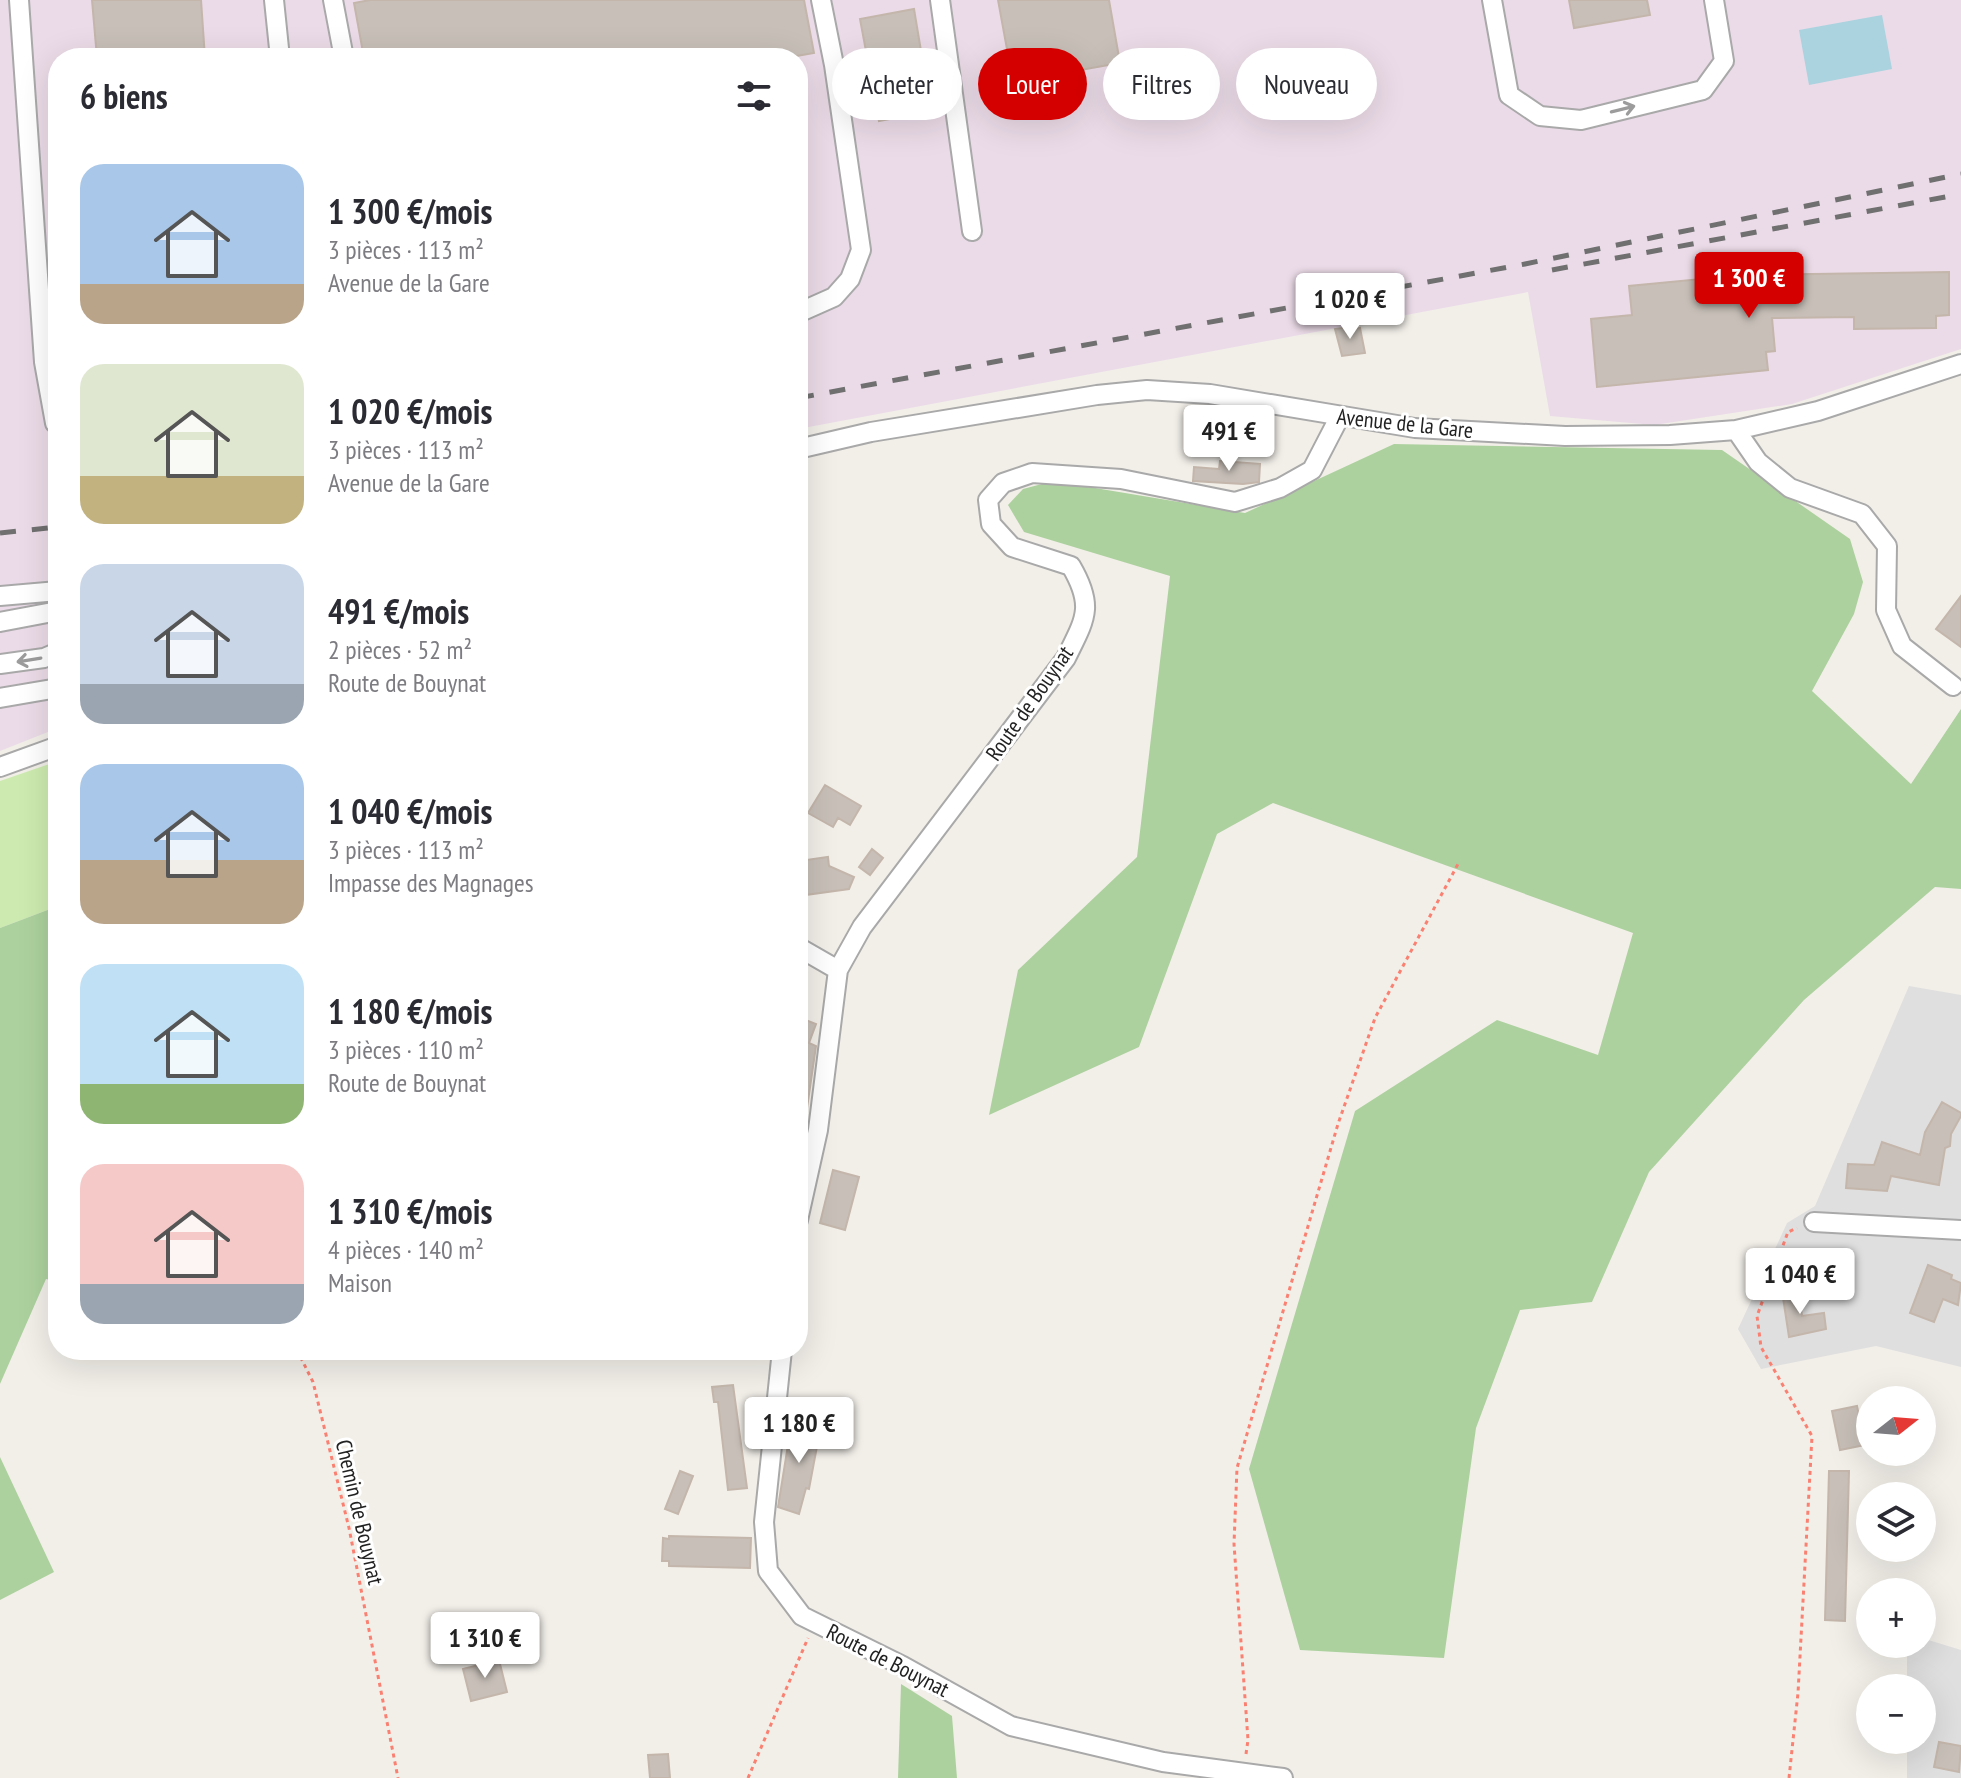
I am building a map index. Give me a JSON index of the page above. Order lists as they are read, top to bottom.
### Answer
{
  "streets": {
    "street": ["Avenue de la Gare", "Route de Bouynat"],
    "path": ["Chemin de Bouynat"]
  },
  "crossings": [
    ["Avenue de la Gare", "Route de Bouynat"]
  ],
  "north": "right",
  "page": {
    "chip": [
      "Acheter",
      "Louer",
      "Filtres",
      "Nouveau"
    ],
    "heading": "6 biens",
    "list": [
      {
        "name": "1 300 €/mois",
        "note": "3 pièces · 113 m² · Avenue de la Gare"
      },
      {
        "name": "1 020 €/mois",
        "note": "3 pièces · 113 m² · Avenue de la Gare"
      },
      {
        "name": "491 €/mois",
        "note": "2 pièces · 52 m² · Route de Bouynat"
      },
      {
        "name": "1 040 €/mois",
        "note": "3 pièces · 113 m² · Impasse des Magnages"
      },
      {
        "name": "1 180 €/mois",
        "note": "3 pièces · 110 m² · Route de Bouynat"
      },
      {
        "name": "1 310 €/mois",
        "note": "4 pièces · 140 m² · Maison"
      }
    ],
    "price": [
      "1 300 €",
      "1 020 €",
      "491 €",
      "1 040 €",
      "1 180 €",
      "1 310 €"
    ],
    "map_buttons": ["+", "−"]
  }
}
